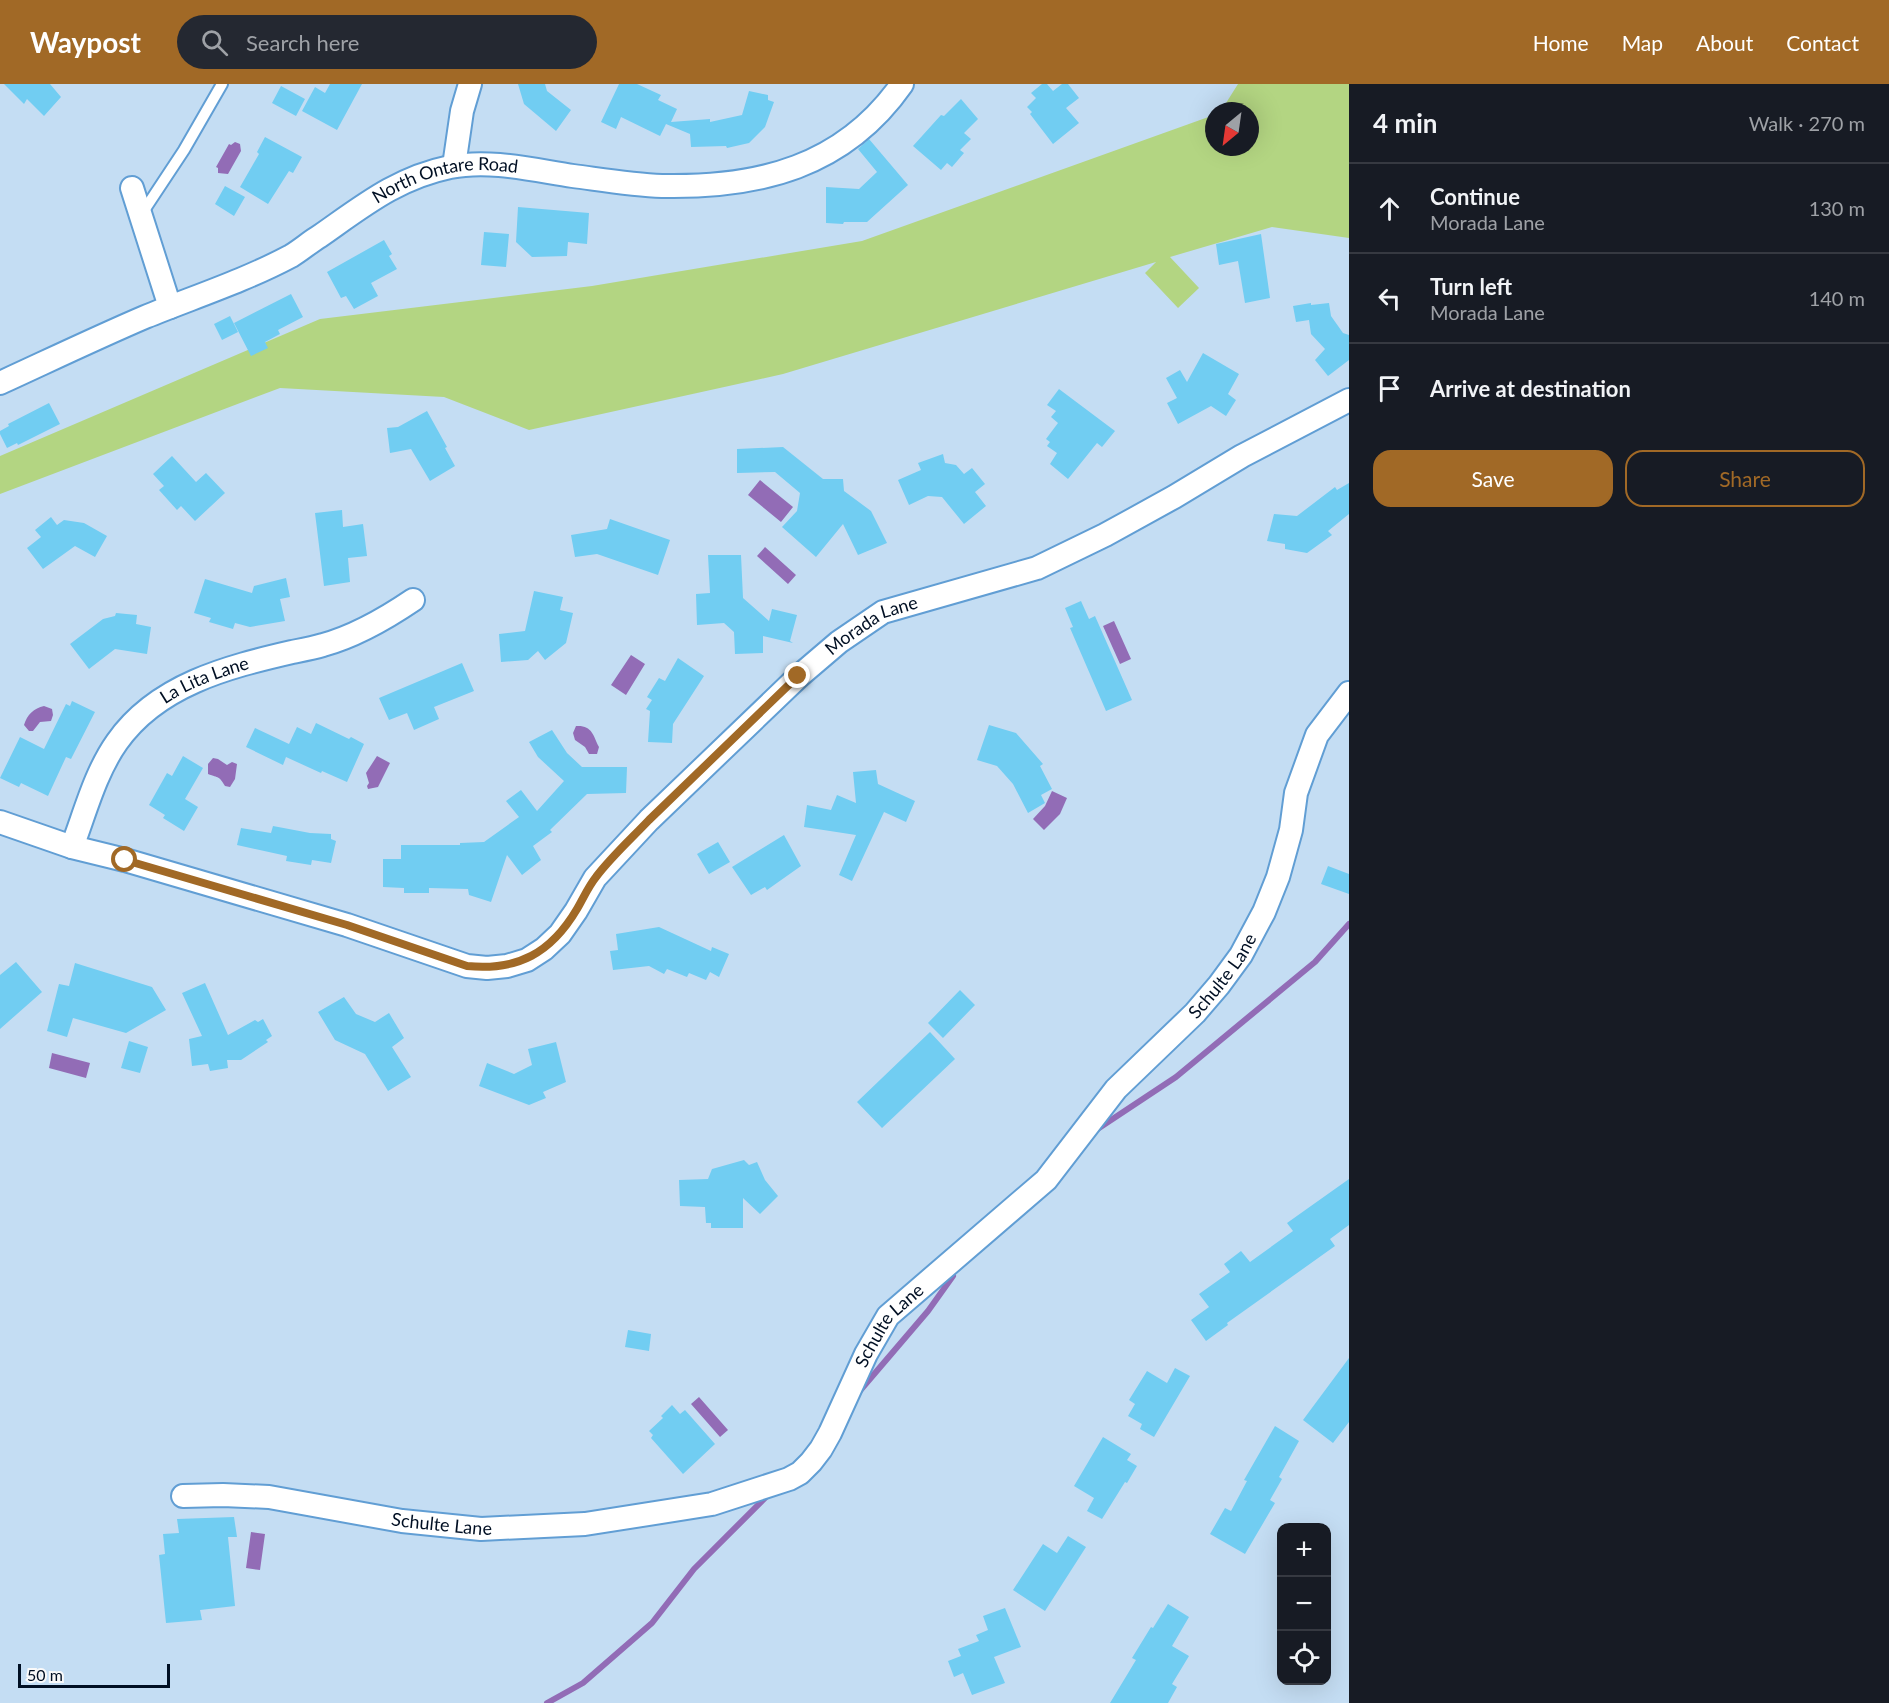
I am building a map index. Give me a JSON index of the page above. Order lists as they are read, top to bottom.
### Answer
{
  "streets": {
    "street": [
      "North Ontare Road",
      "Morada Lane",
      "La Lita Lane",
      "Schulte Lane"
    ]
  },
  "crossings": [
    ["Morada Lane", "La Lita Lane"]
  ],
  "scale_bar": "50 m",
  "north": "bottom left",
  "page": {
    "header": "Waypost",
    "search": "Search here",
    "nav": [
      "Home",
      "Map",
      "About",
      "Contact"
    ],
    "heading": ["4 min", "Walk · 270 m"],
    "list": [
      ["Continue", "Morada Lane", "130 m"],
      ["Turn left", "Morada Lane", "140 m"],
      "Arrive at destination"
    ],
    "buttons": ["Save", "Share"],
    "map_buttons": ["+", "−"],
    "scale": "50 m"
  }
}
